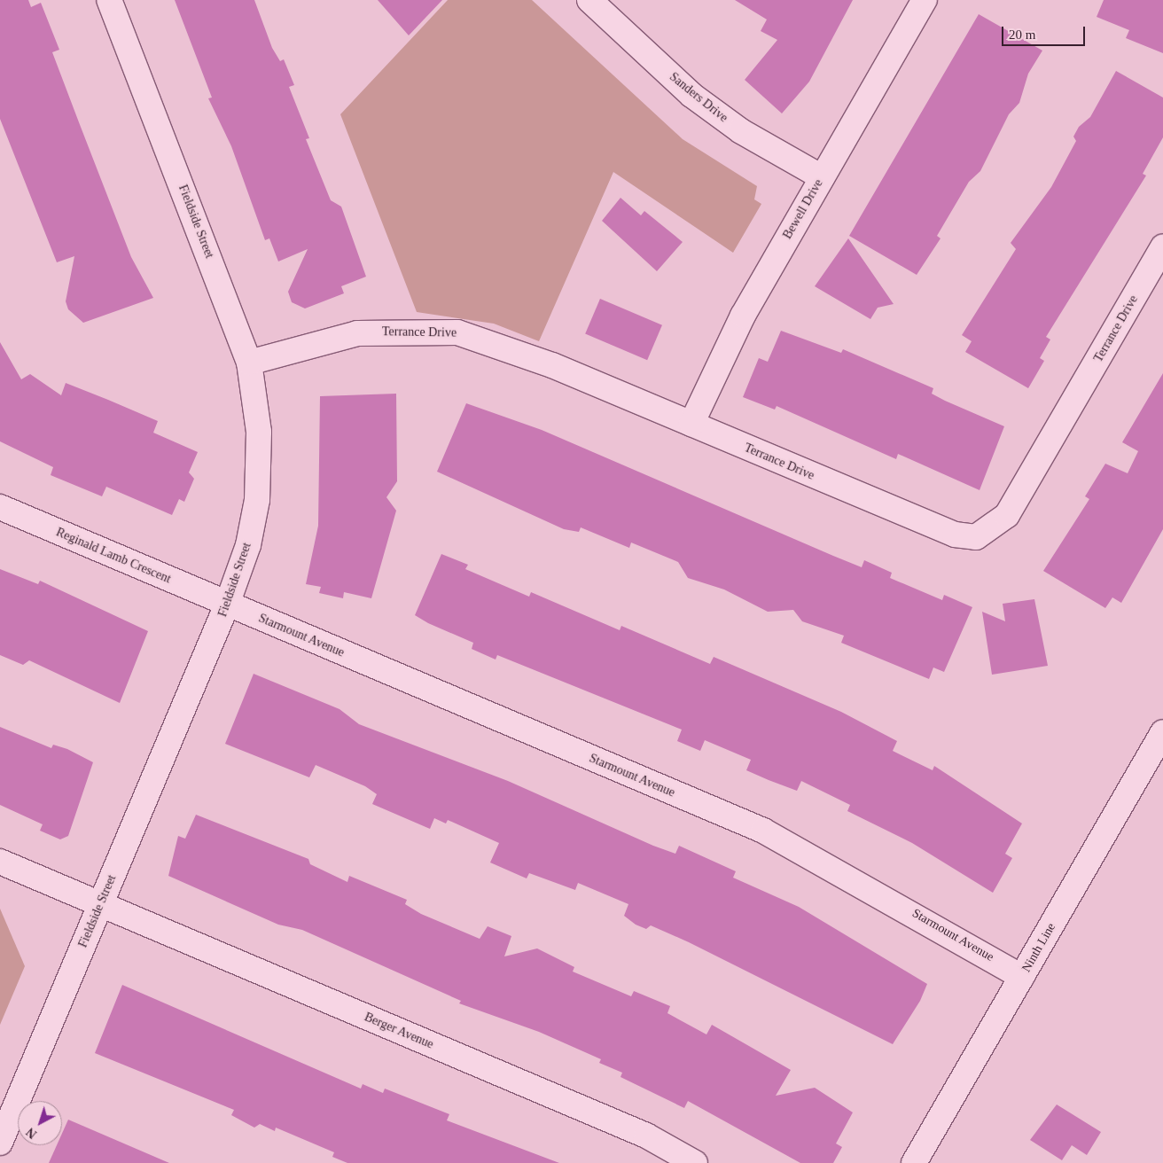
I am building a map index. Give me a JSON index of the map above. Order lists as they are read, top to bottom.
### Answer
{
  "streets": {
    "street": [
      "Sanders Drive",
      "Bewell Drive",
      "Fieldside Street",
      "Terrance Drive",
      "Reginald Lamb Crescent",
      "Starmount Avenue",
      "Ninth Line",
      "Berger Avenue"
    ]
  },
  "crossings": [
    ["Sanders Drive", "Bewell Drive"],
    ["Bewell Drive", "Terrance Drive"],
    ["Fieldside Street", "Terrance Drive"],
    ["Fieldside Street", "Reginald Lamb Crescent"],
    ["Fieldside Street", "Starmount Avenue"],
    ["Fieldside Street", "Berger Avenue"],
    ["Reginald Lamb Crescent", "Starmount Avenue"],
    ["Starmount Avenue", "Ninth Line"]
  ],
  "scale_bar": "20 m",
  "north": "bottom left"
}
